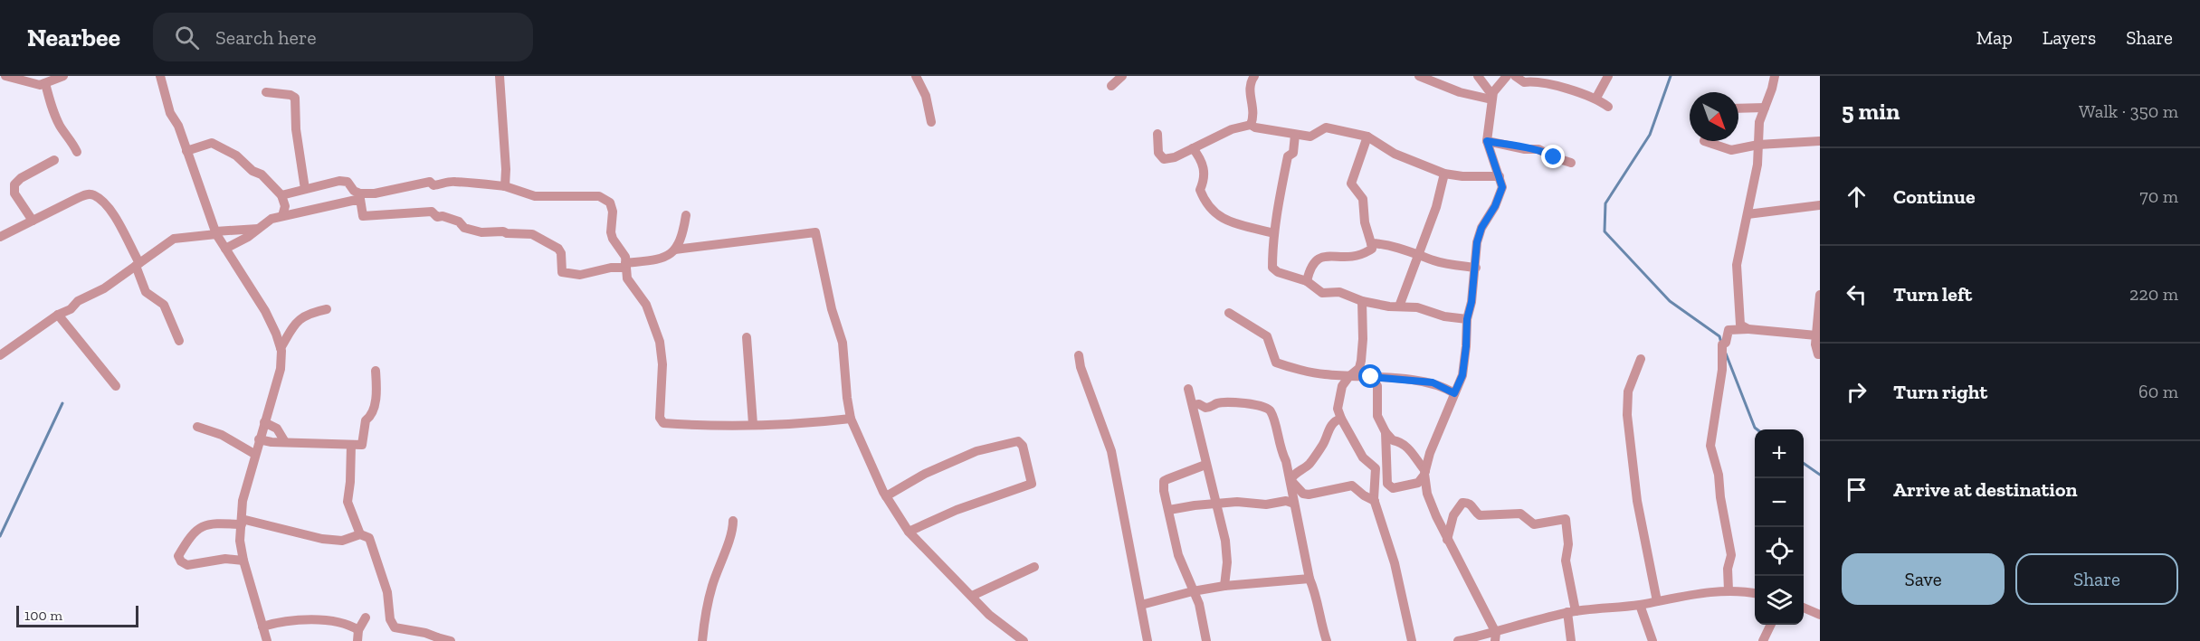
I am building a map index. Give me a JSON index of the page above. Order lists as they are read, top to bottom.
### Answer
{
  "scale_bar": "100 m",
  "north": "bottom right",
  "page": {
    "header": "Nearbee",
    "search": "Search here",
    "nav": ["Map", "Layers", "Share"],
    "heading": ["5 min", "Walk · 350 m"],
    "list": [
      ["Continue", "70 m"],
      ["Turn left", "220 m"],
      ["Turn right", "60 m"],
      "Arrive at destination"
    ],
    "map_buttons": ["+", "−"],
    "buttons": ["Save", "Share"],
    "scale": "100 m"
  }
}
